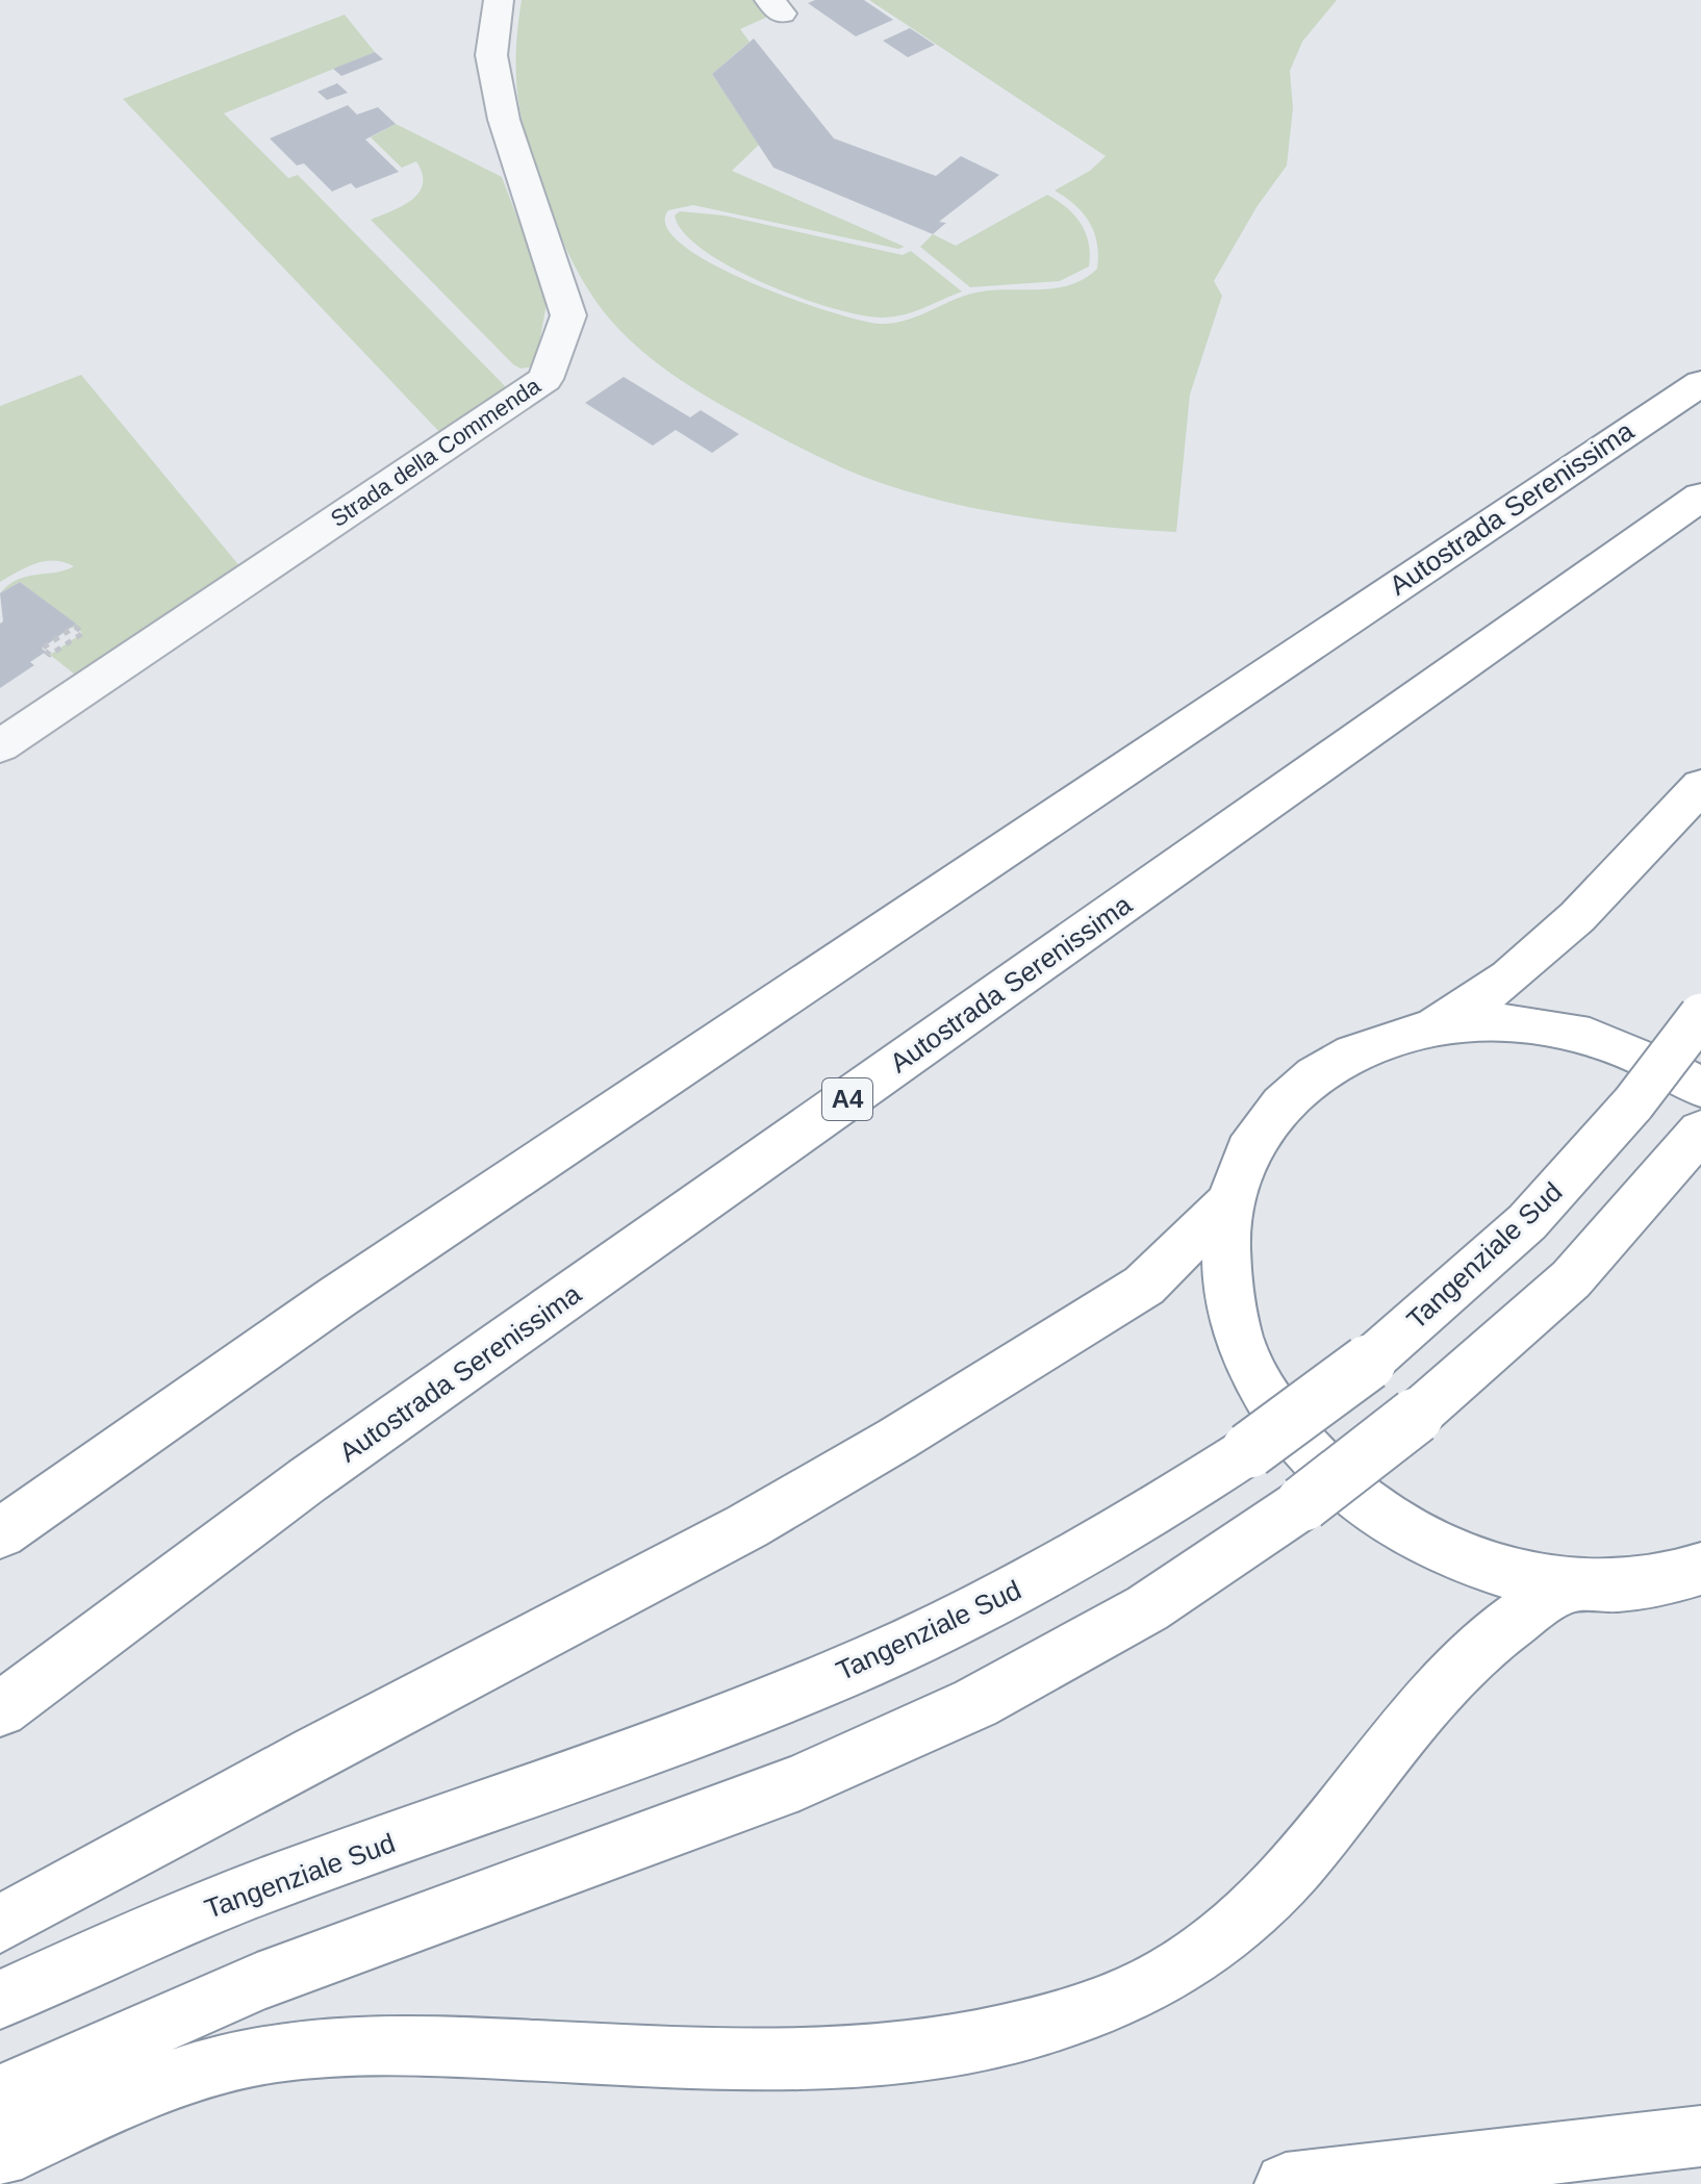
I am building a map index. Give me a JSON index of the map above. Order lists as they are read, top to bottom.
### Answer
{
  "streets": {
    "highway": ["Autostrada Serenissima", "A4", "Tangenziale Sud"],
    "street": ["Strada della Commenda"]
  }
}
